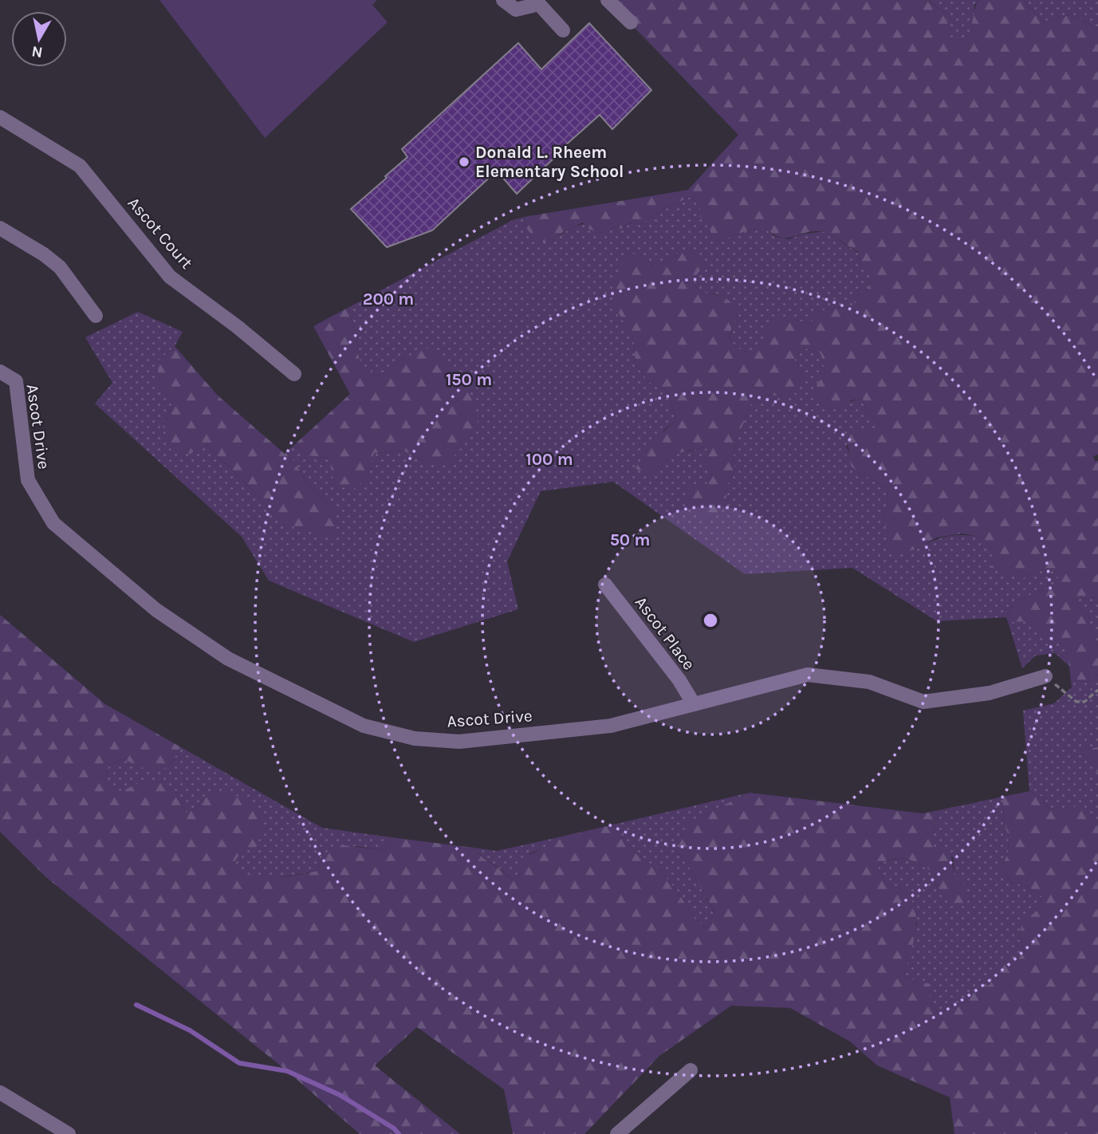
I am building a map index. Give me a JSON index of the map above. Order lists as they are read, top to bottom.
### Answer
{
  "streets": {
    "street": ["Ascot Court", "Ascot Drive", "Ascot Place"]
  },
  "crossings": [
    ["Ascot Drive", "Ascot Place"]
  ],
  "places": ["Donald L. Rheem Elementary School"],
  "north": "bottom",
  "rings": [
    "200 m",
    "150 m",
    "100 m",
    "50 m"
  ]
}
